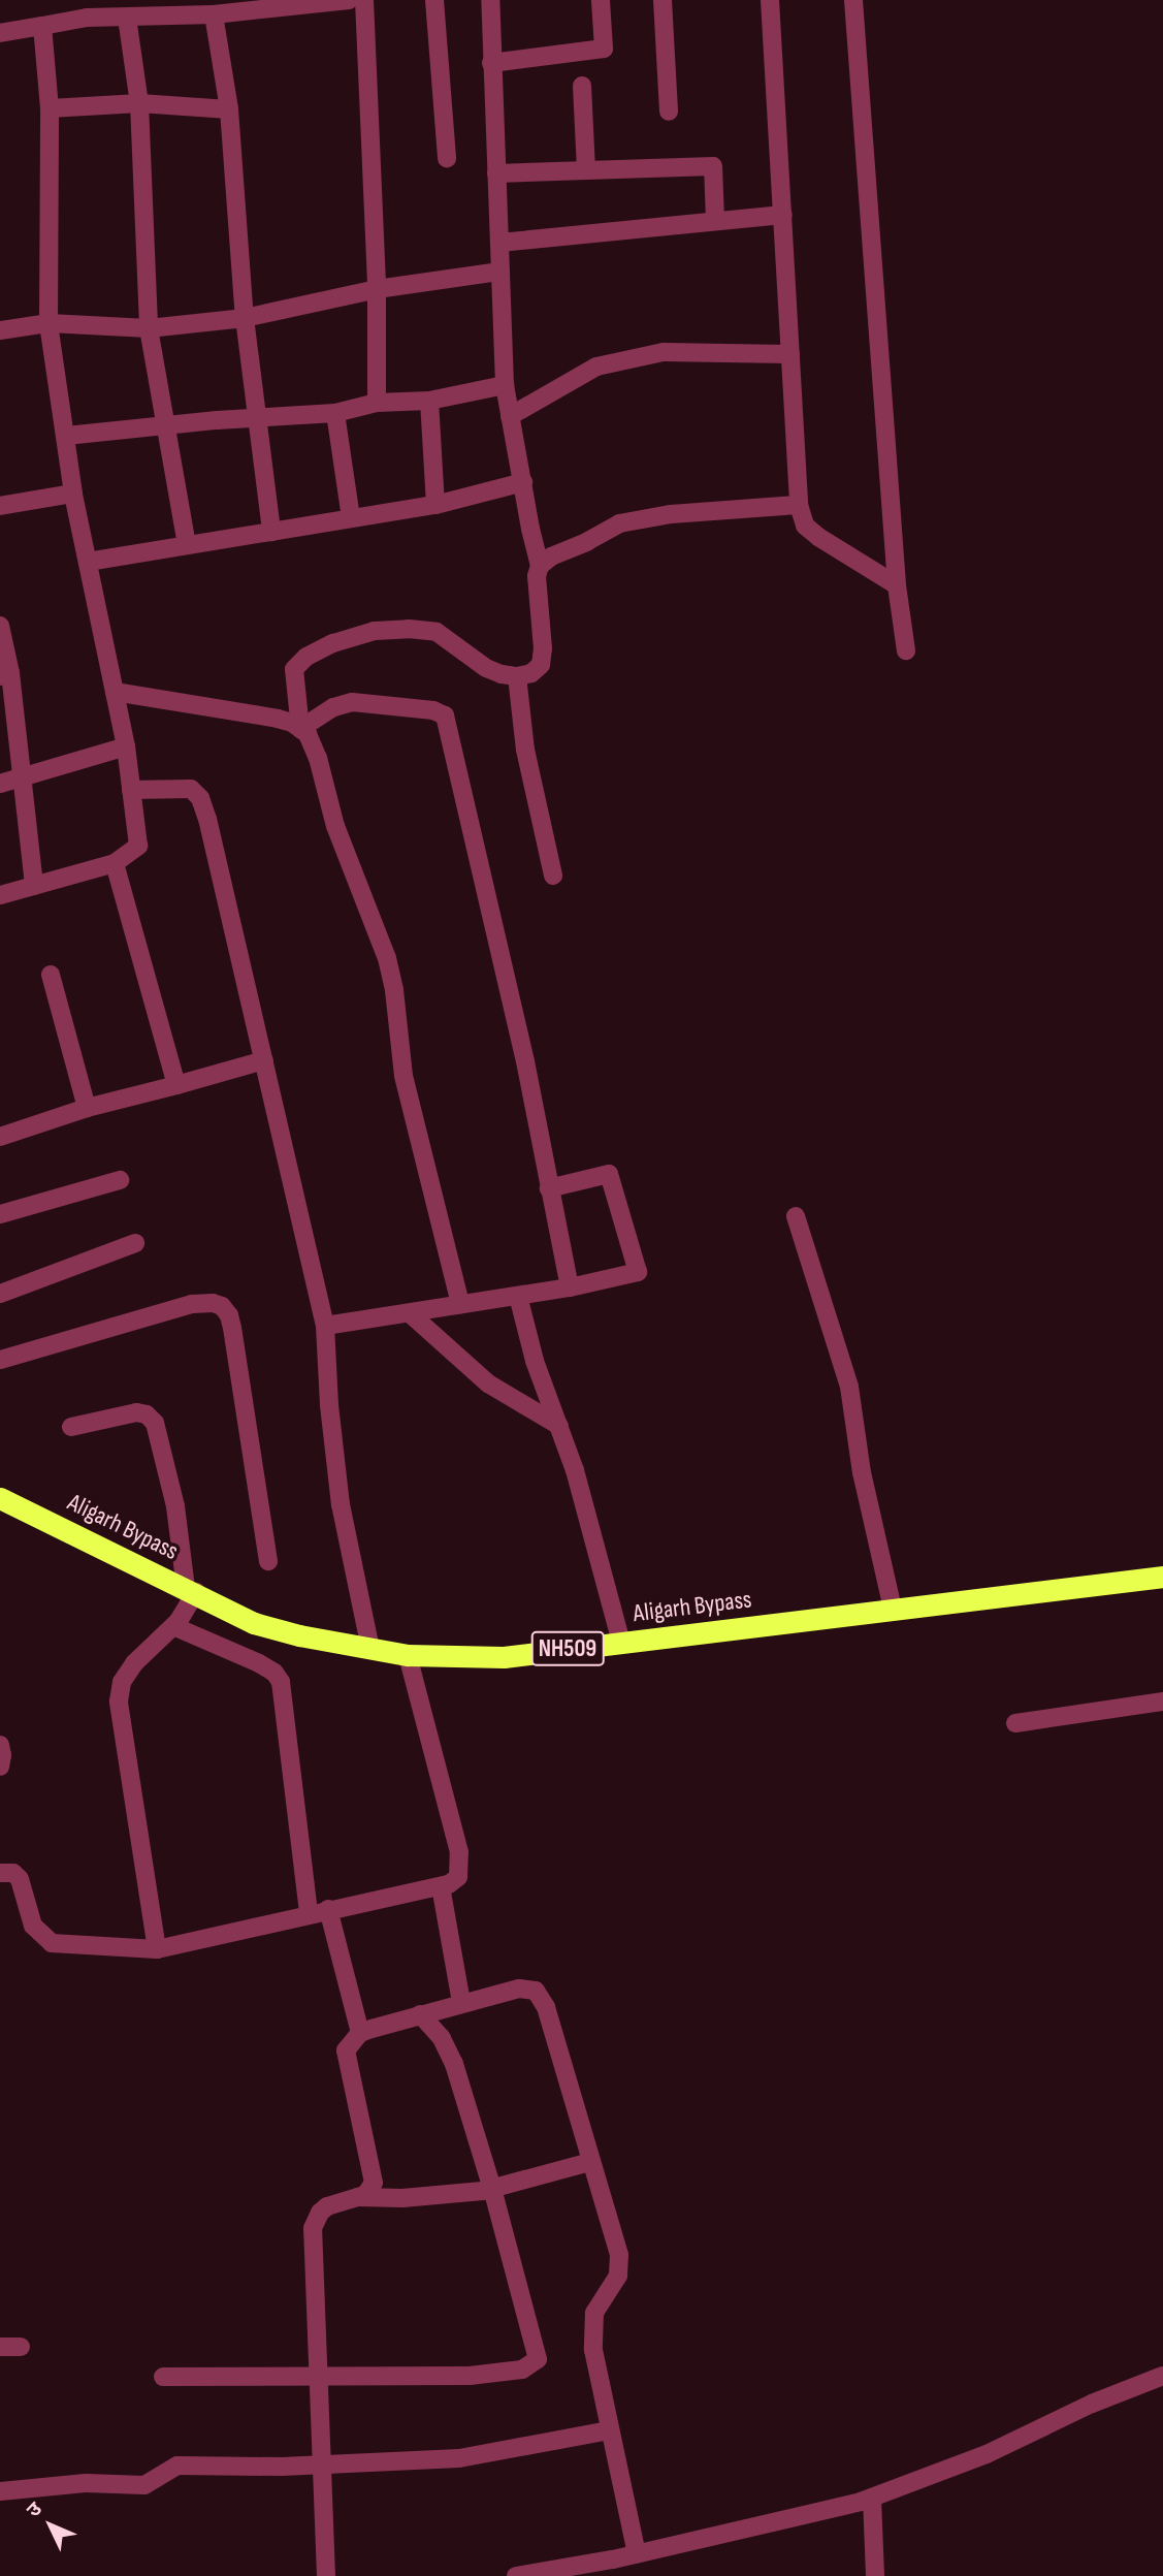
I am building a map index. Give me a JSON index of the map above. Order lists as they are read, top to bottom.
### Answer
{
  "streets": {
    "highway": ["Aligarh Bypass", "NH509"]
  },
  "north": "top left"
}
